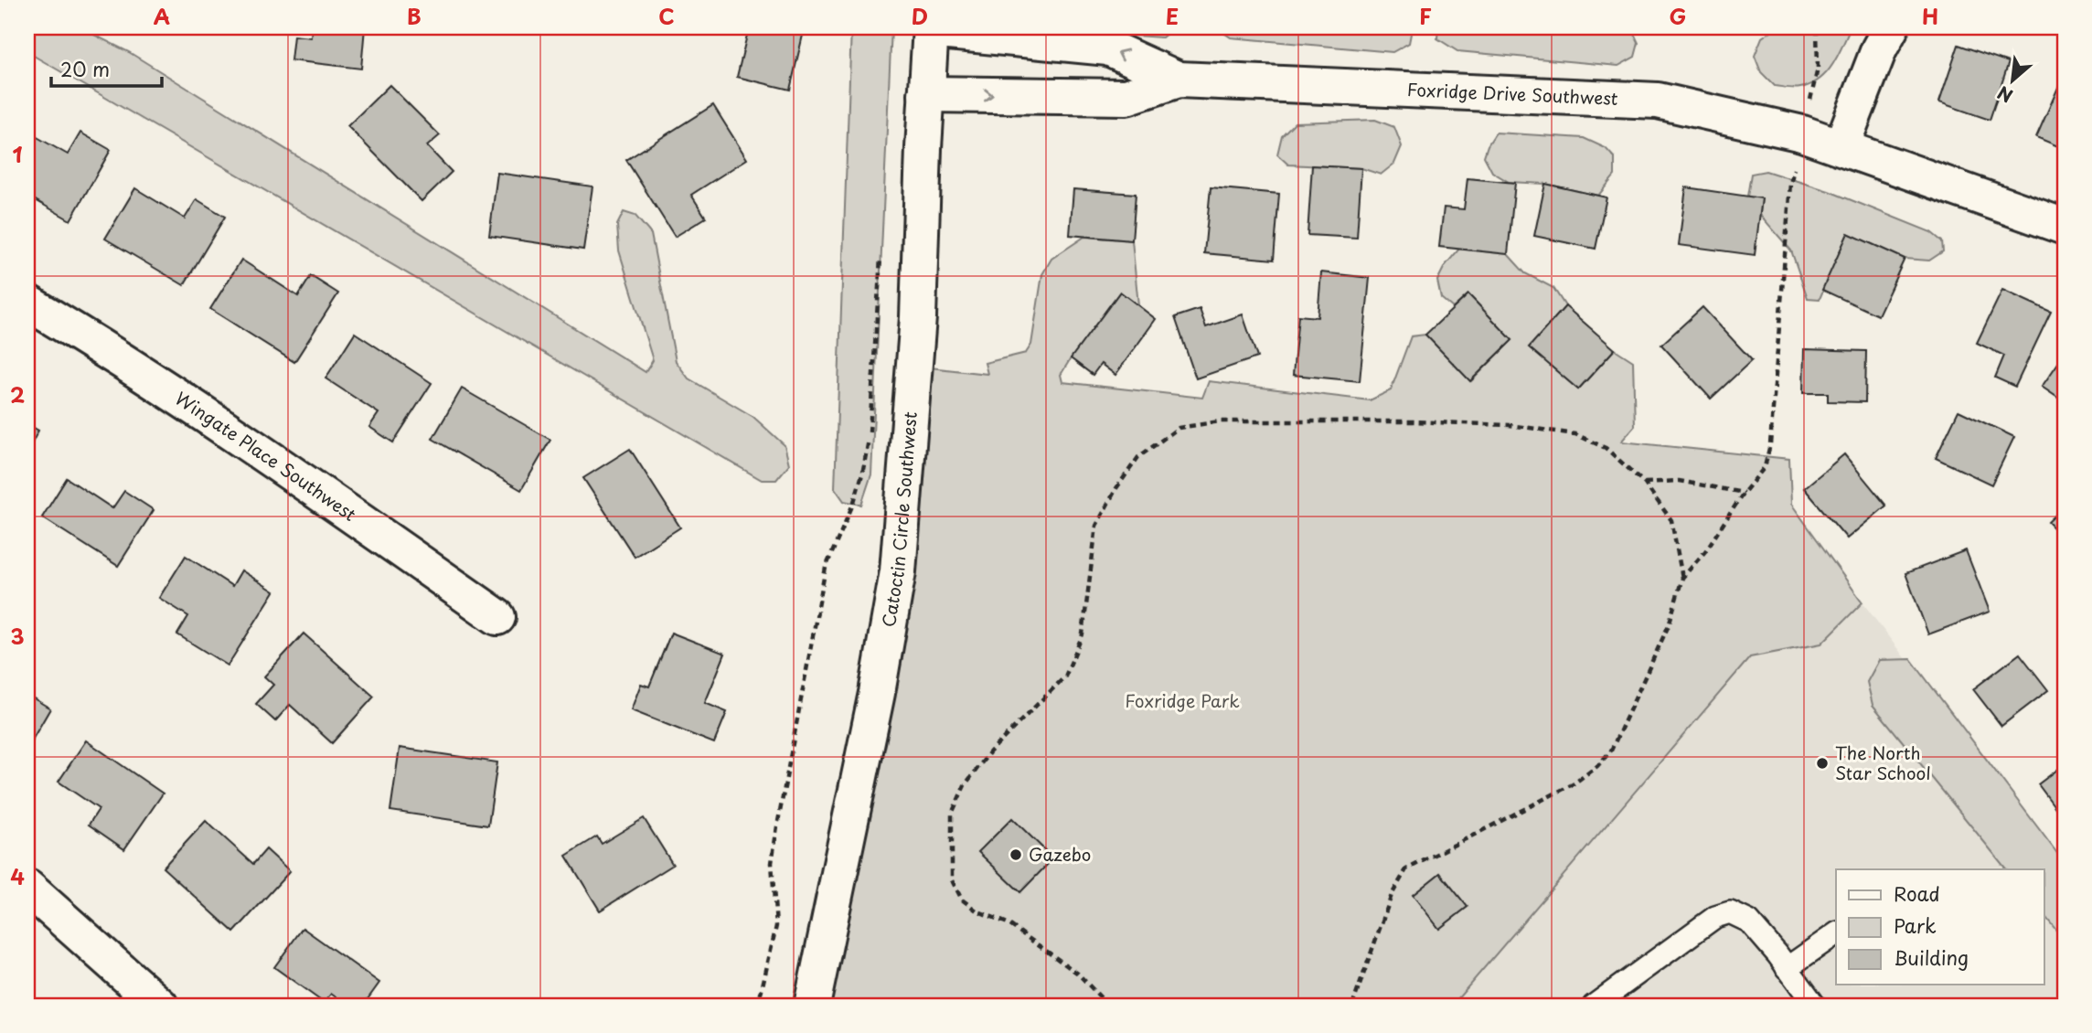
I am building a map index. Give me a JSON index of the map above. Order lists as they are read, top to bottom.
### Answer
{
  "streets": {
    "street": ["Foxridge Drive Southwest", "Wingate Place Southwest", "Catoctin Circle Southwest"]
  },
  "crossings": [
    ["Foxridge Drive Southwest", "Catoctin Circle Southwest"]
  ],
  "parks": ["Foxridge Park"],
  "places": ["The North Star School", "Gazebo"],
  "legend": ["Road", "Park", "Building"],
  "scale_bar": "20 m",
  "north": "bottom left",
  "grid": {
    "columns": [
      "A",
      "B",
      "C",
      "D",
      "E",
      "F",
      "G",
      "H"
    ],
    "rows": [
      "1",
      "2",
      "3",
      "4"
    ]
  }
}
